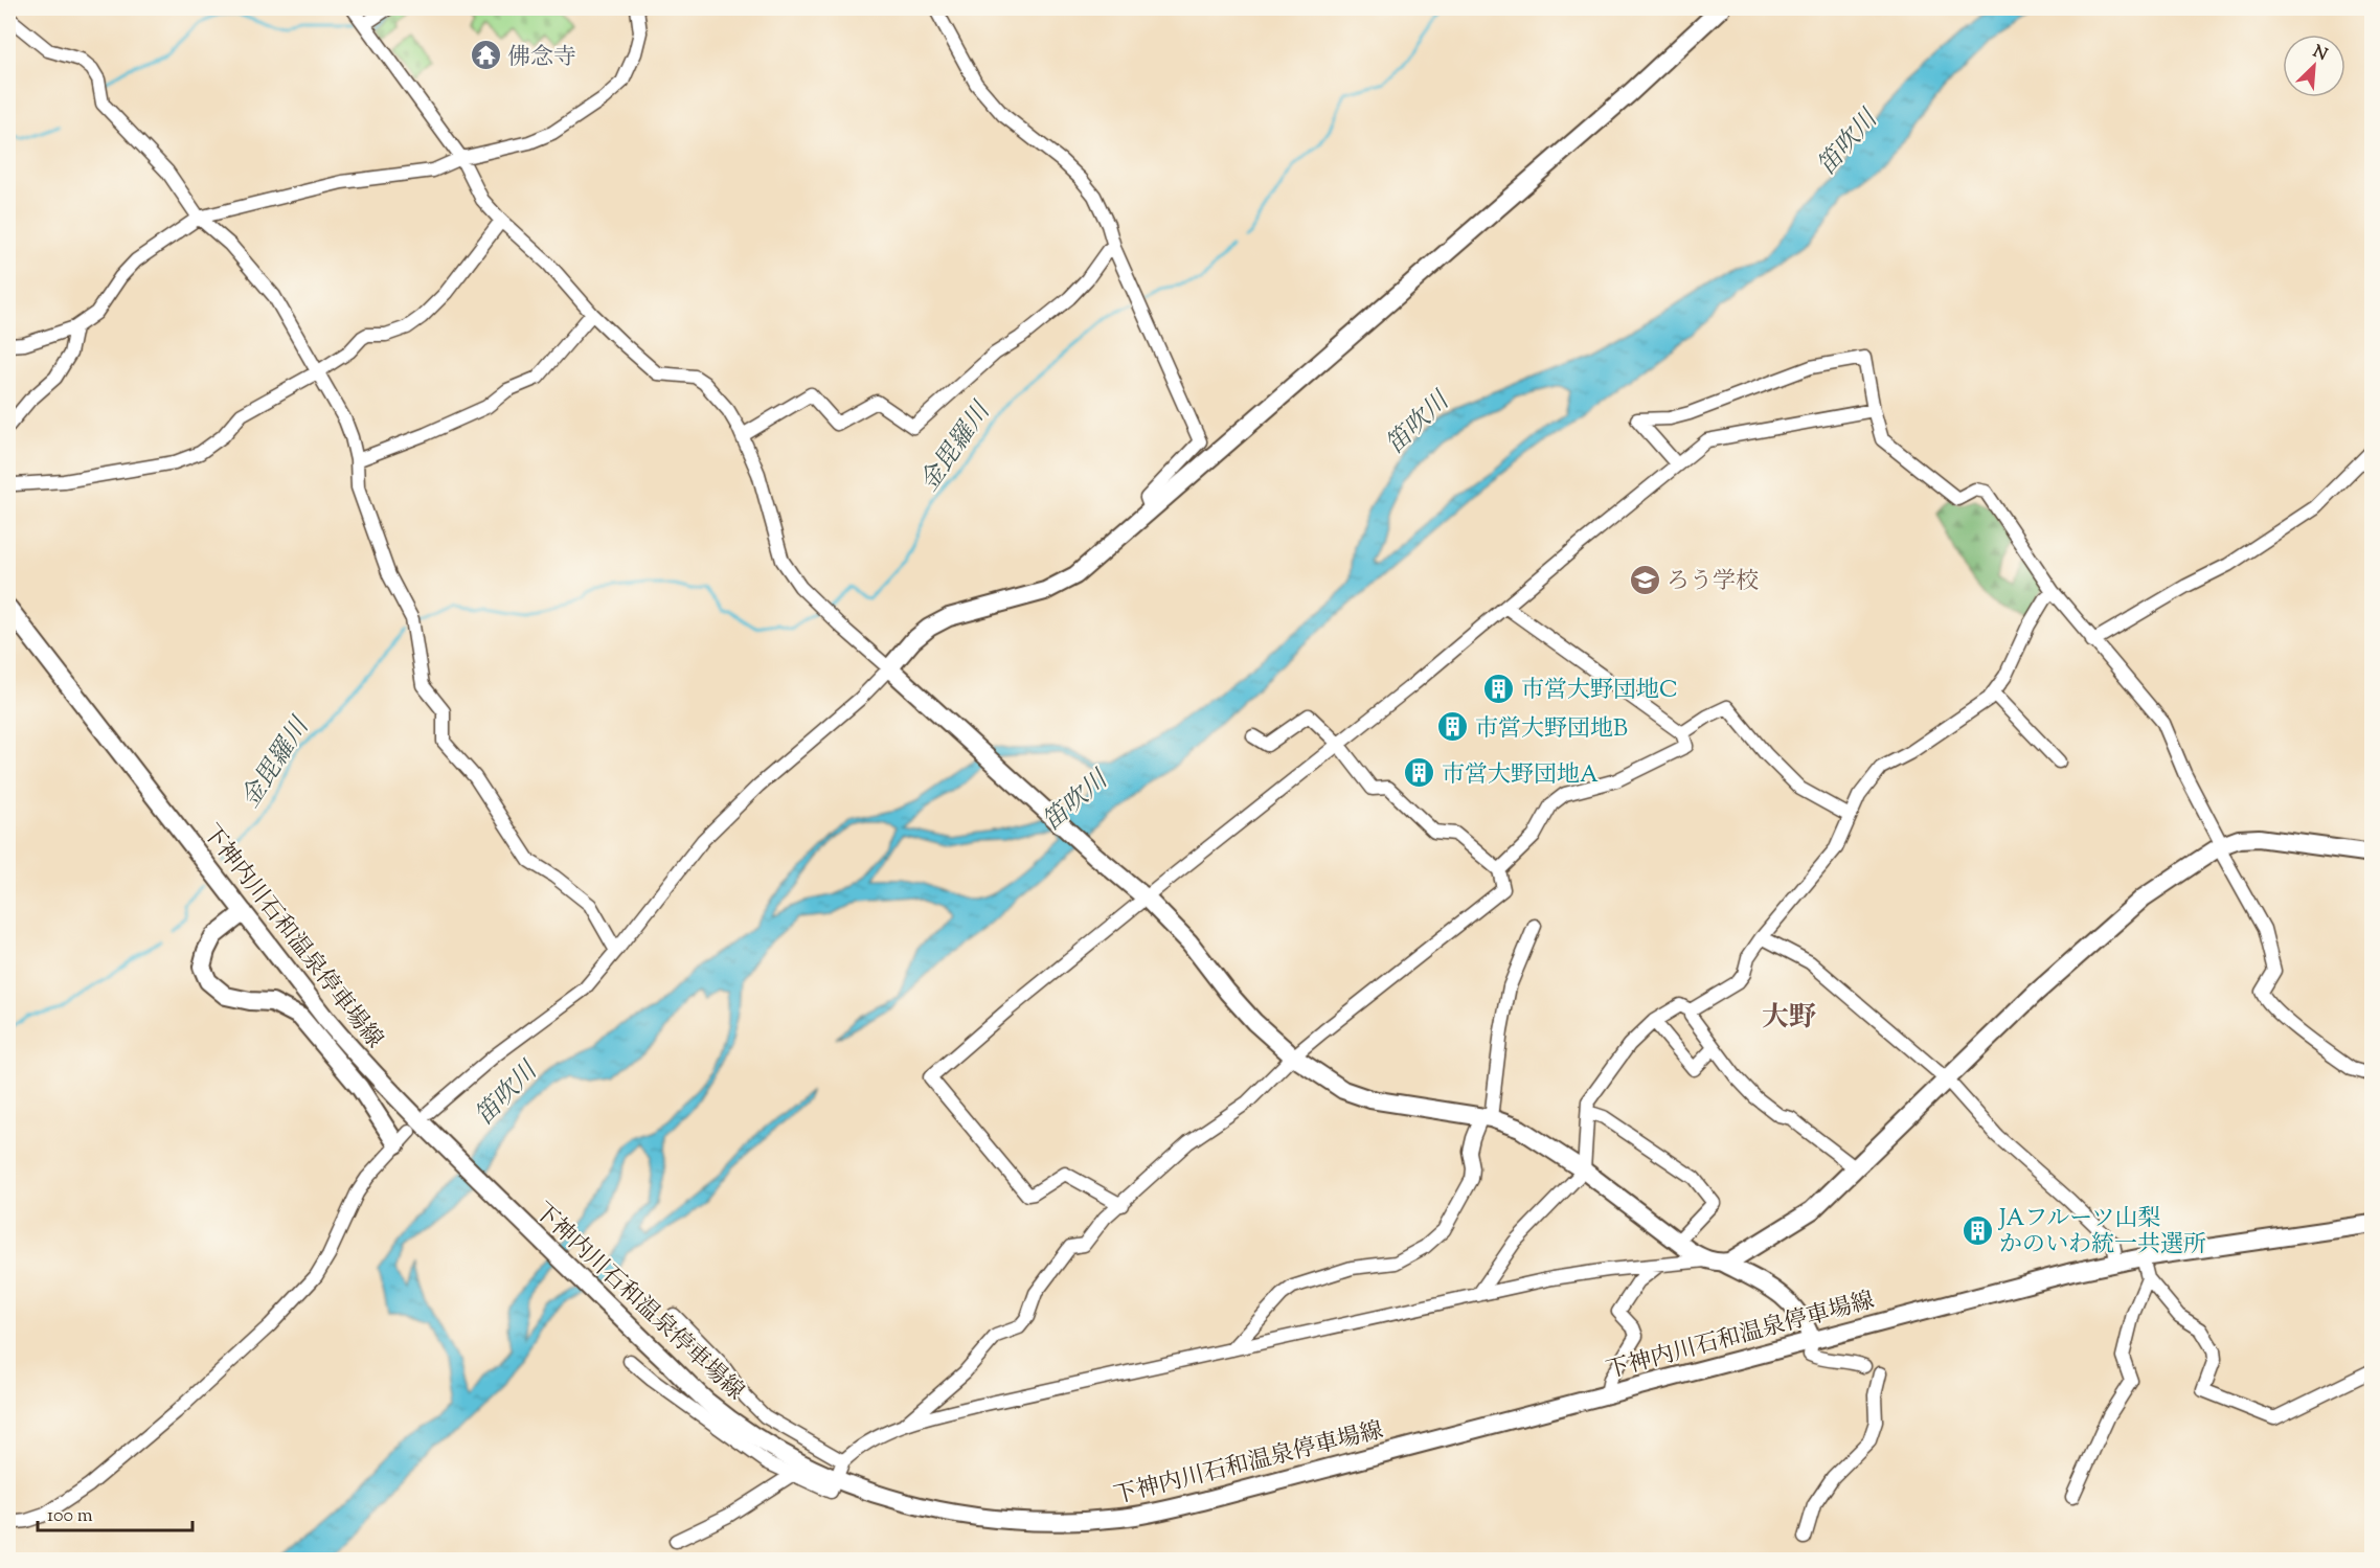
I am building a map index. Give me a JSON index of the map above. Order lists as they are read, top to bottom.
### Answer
{
  "streets": {
    "main road": ["下神内川石和温泉停車場線"]
  },
  "districts": ["大野"],
  "water": ["笛吹川", "金毘羅川"],
  "places": {
    "temple": ["佛念寺"],
    "school or university": ["ろう学校"],
    "building": [
      "市営大野団地C",
      "市営大野団地B",
      "市営大野団地A",
      "JAフルーツ山梨 かのいわ統一共選所"
    ]
  },
  "scale_bar": "100 m",
  "north": "top right"
}
